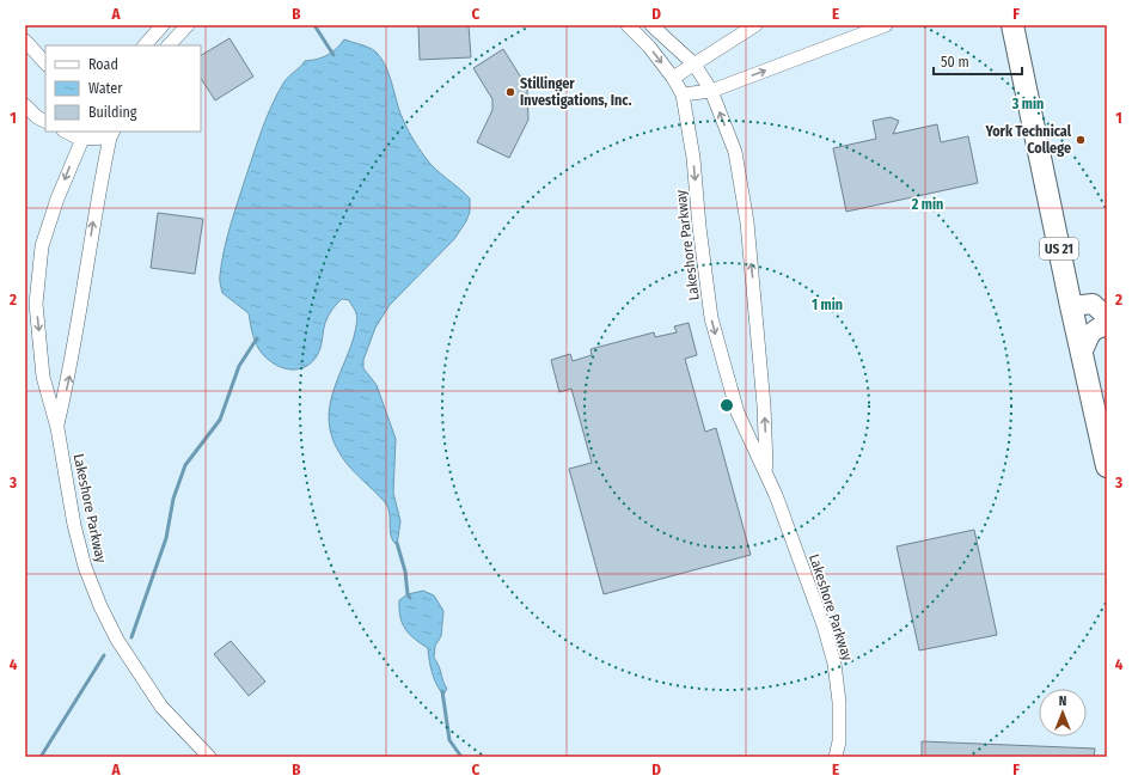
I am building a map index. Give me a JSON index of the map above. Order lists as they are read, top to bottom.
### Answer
{
  "streets": {
    "main road": ["US 21"],
    "street": ["Lakeshore Parkway"]
  },
  "places": ["Stillinger Investigations, Inc.", "York Technical College"],
  "legend": ["Road", "Water", "Building"],
  "scale_bar": "50 m",
  "north": "top",
  "grid": {
    "columns": [
      "A",
      "B",
      "C",
      "D",
      "E",
      "F"
    ],
    "rows": [
      "1",
      "2",
      "3",
      "4"
    ]
  },
  "rings": ["3 min", "2 min", "1 min"]
}
